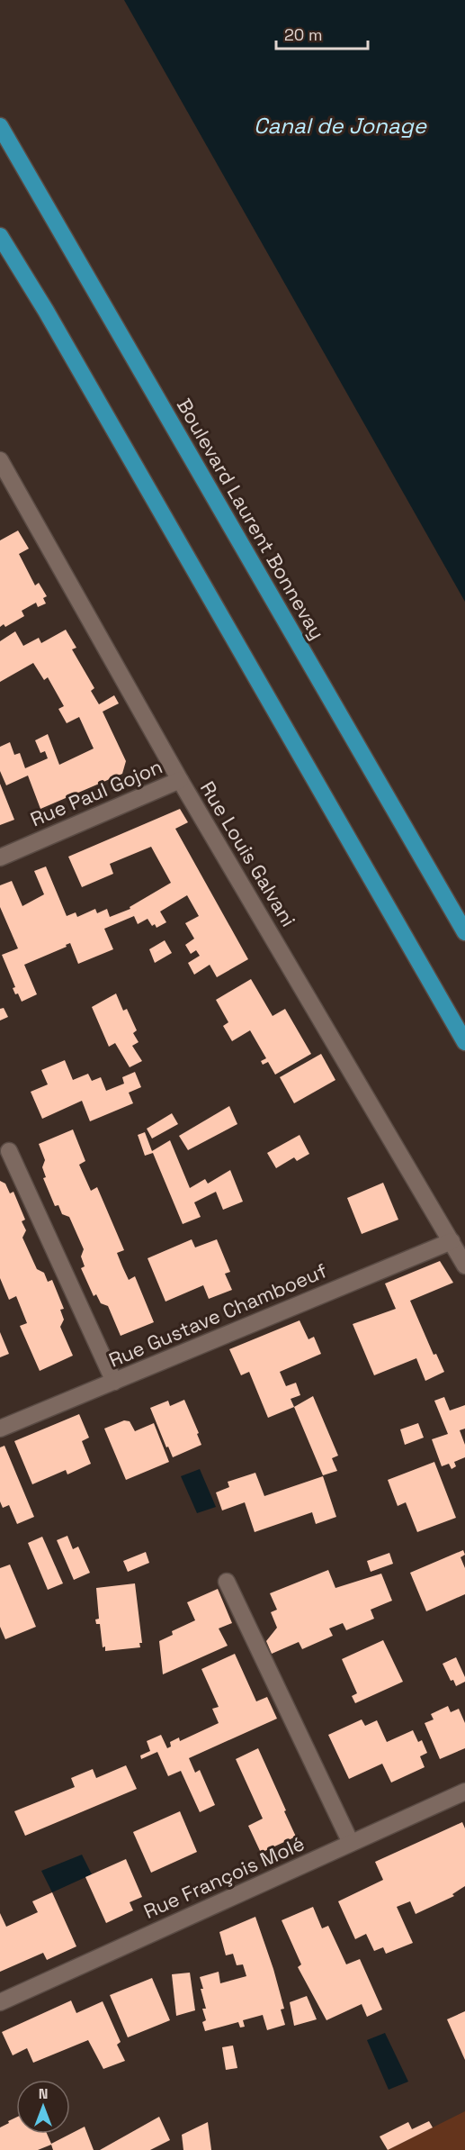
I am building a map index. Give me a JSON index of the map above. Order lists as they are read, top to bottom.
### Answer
{
  "streets": {
    "highway": ["Boulevard Laurent Bonnevay"],
    "street": [
      "Rue Paul Gojon",
      "Rue Louis Galvani",
      "Rue Gustave Chamboeuf",
      "Rue François Molé"
    ]
  },
  "crossings": [
    ["Rue Paul Gojon", "Rue Louis Galvani"],
    ["Rue Louis Galvani", "Rue Gustave Chamboeuf"]
  ],
  "water": ["Canal de Jonage"],
  "scale_bar": "20 m",
  "north": "top"
}
